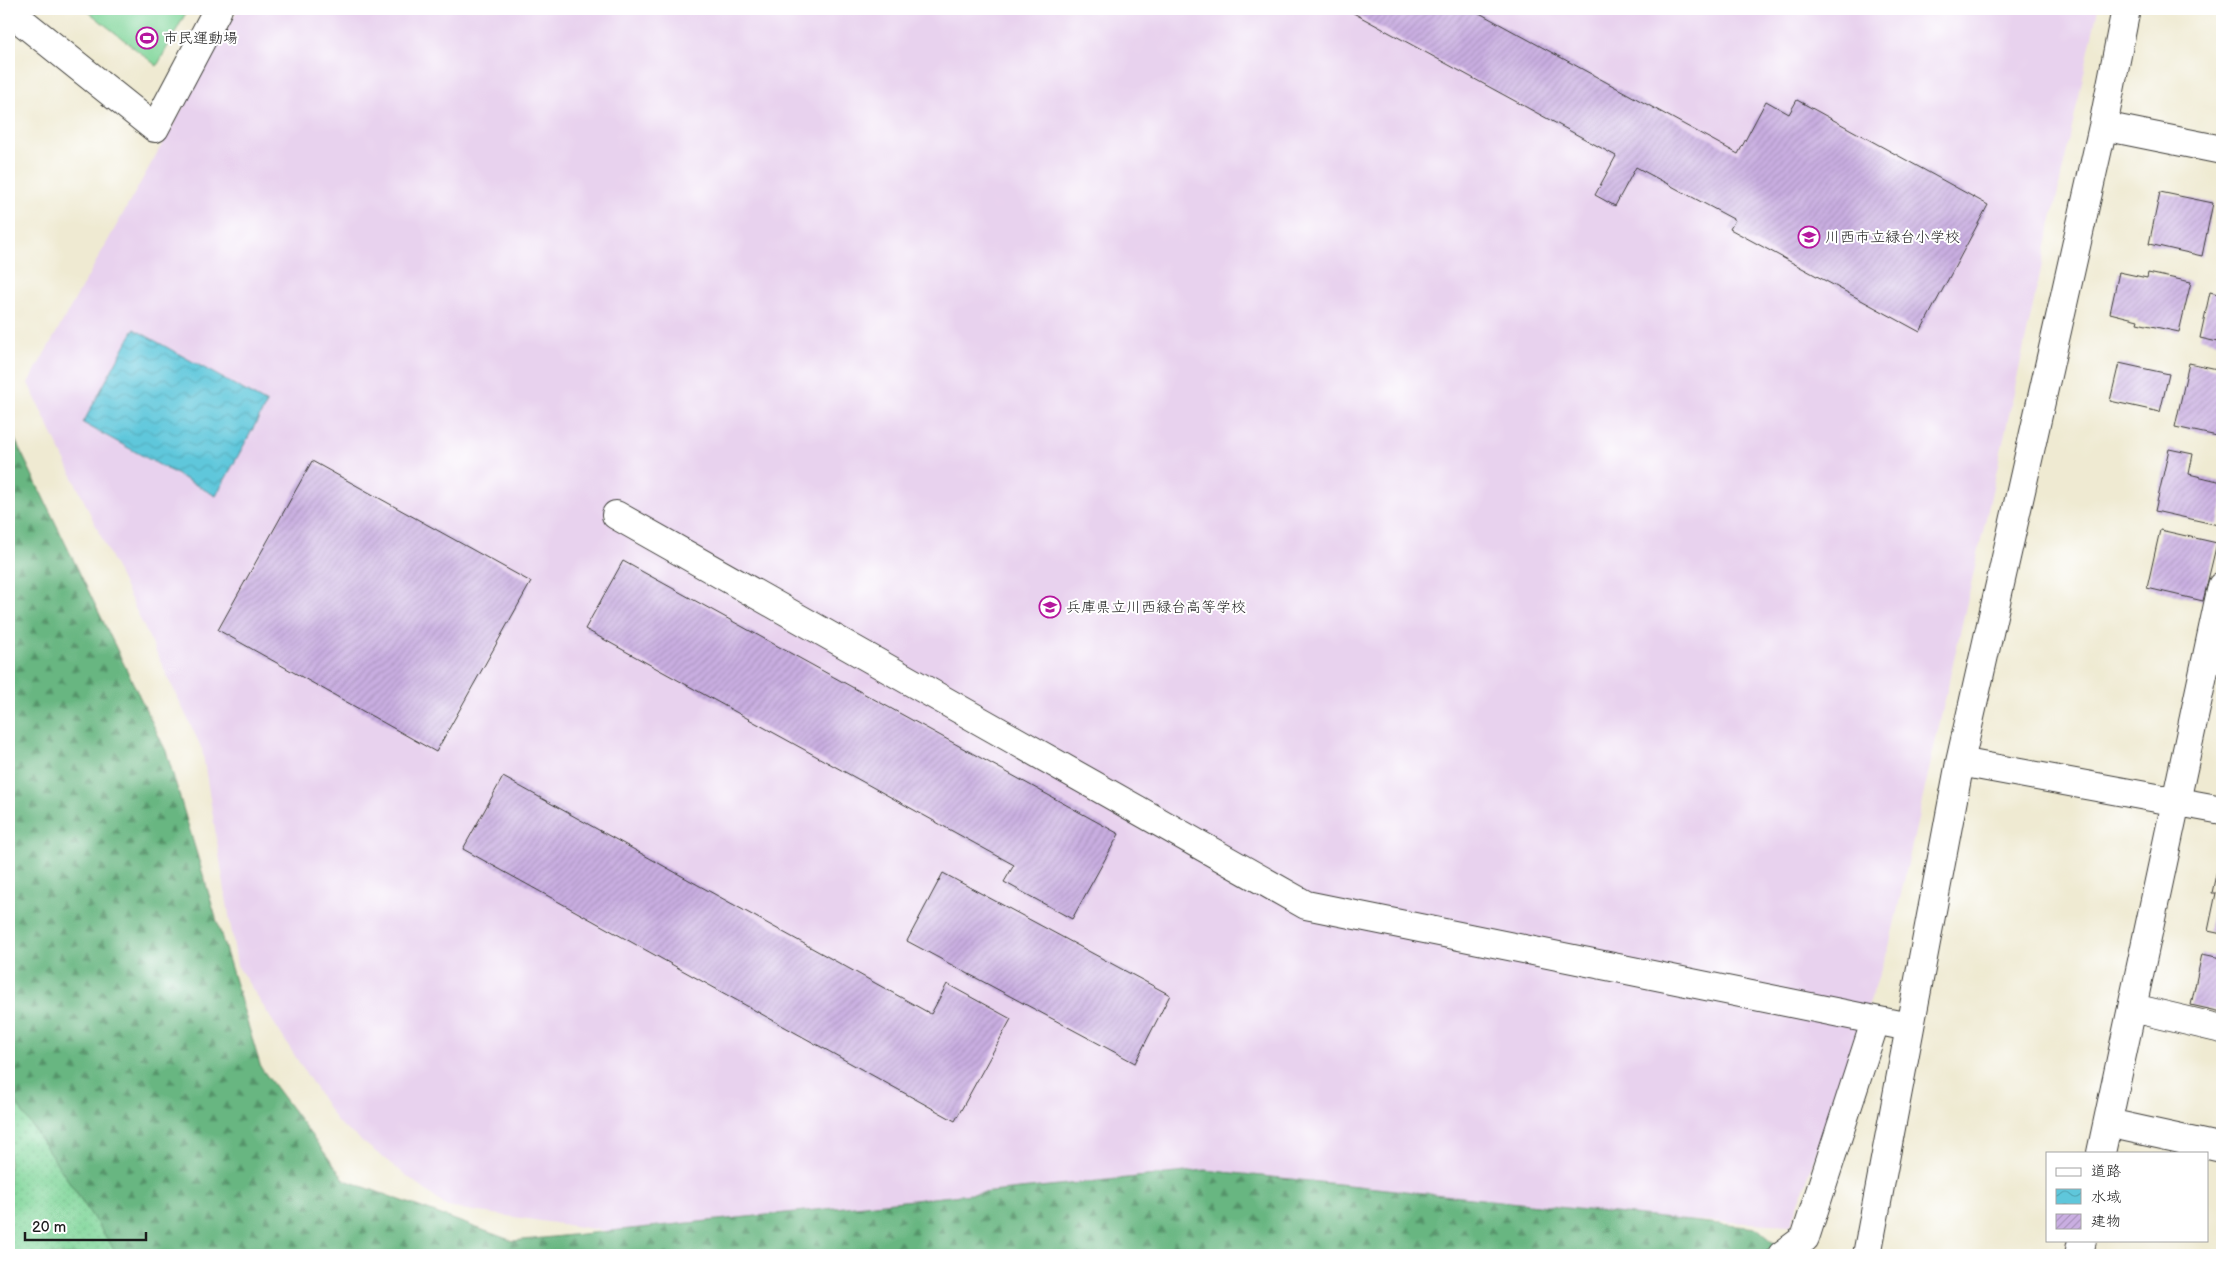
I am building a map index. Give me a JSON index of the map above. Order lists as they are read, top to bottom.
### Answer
{
  "places": {
    "sports": ["市民運動場"],
    "school or university": ["川西市立緑台小学校", "兵庫県立川西緑台高等学校"]
  },
  "legend": ["道路", "水域", "建物"],
  "scale_bar": "20 m"
}
